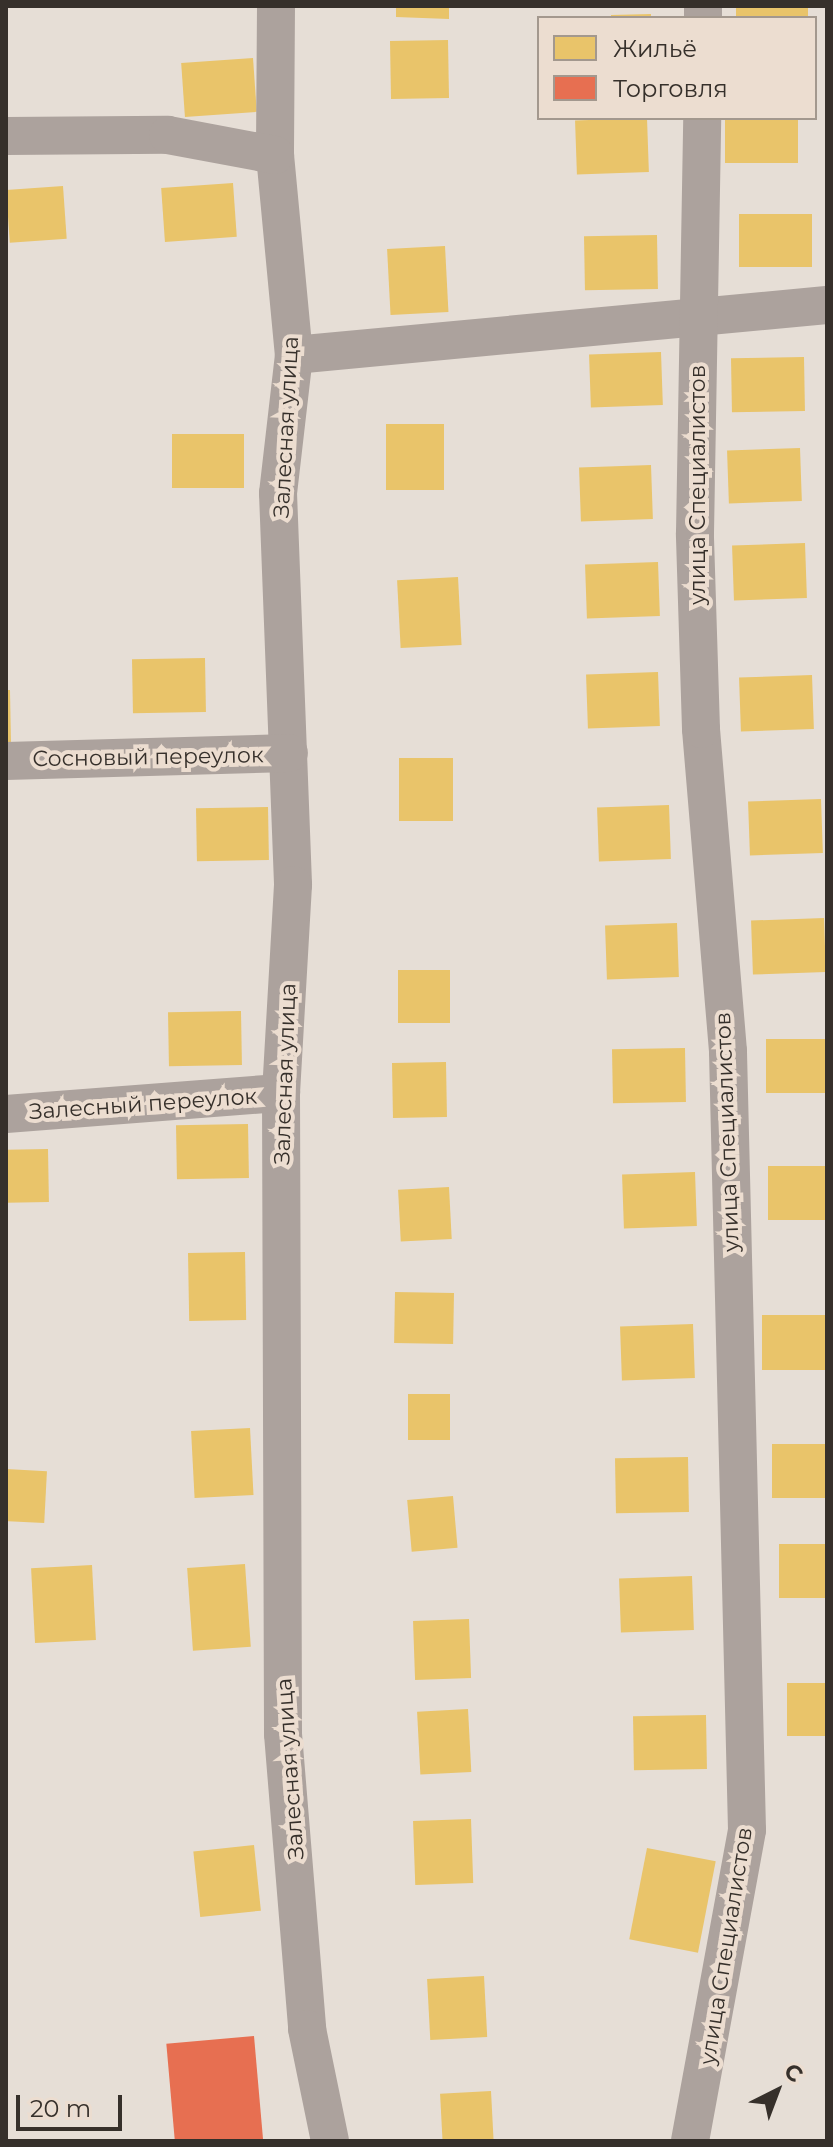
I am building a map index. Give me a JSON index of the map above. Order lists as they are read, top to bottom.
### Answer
{
  "streets": {
    "street": [
      "Залесная улица",
      "улица Специалистов",
      "Сосновый переулок",
      "Залесный переулок"
    ]
  },
  "crossings": [
    ["Залесная улица", "Сосновый переулок"],
    ["Залесная улица", "Залесный переулок"]
  ],
  "legend": ["Жильё", "Торговля"],
  "scale_bar": "20 m",
  "north": "top right"
}
